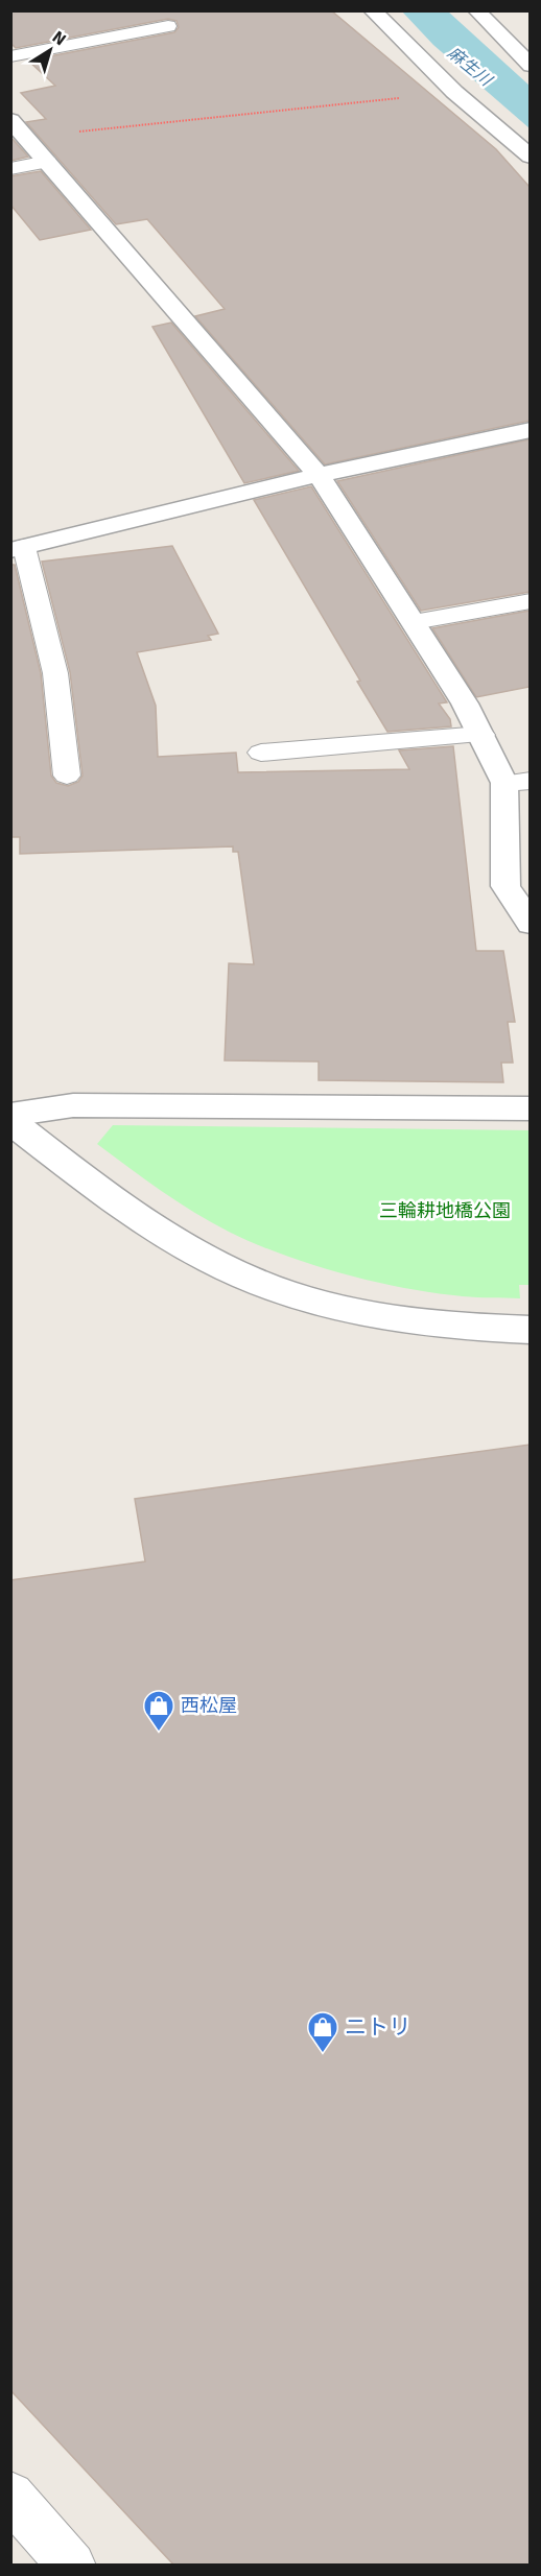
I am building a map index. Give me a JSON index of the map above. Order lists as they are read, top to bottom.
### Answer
{
  "water": ["麻生川"],
  "parks": ["三輪耕地橋公園"],
  "places": {
    "shop": ["西松屋", "ニトリ"]
  },
  "north": "top right"
}
